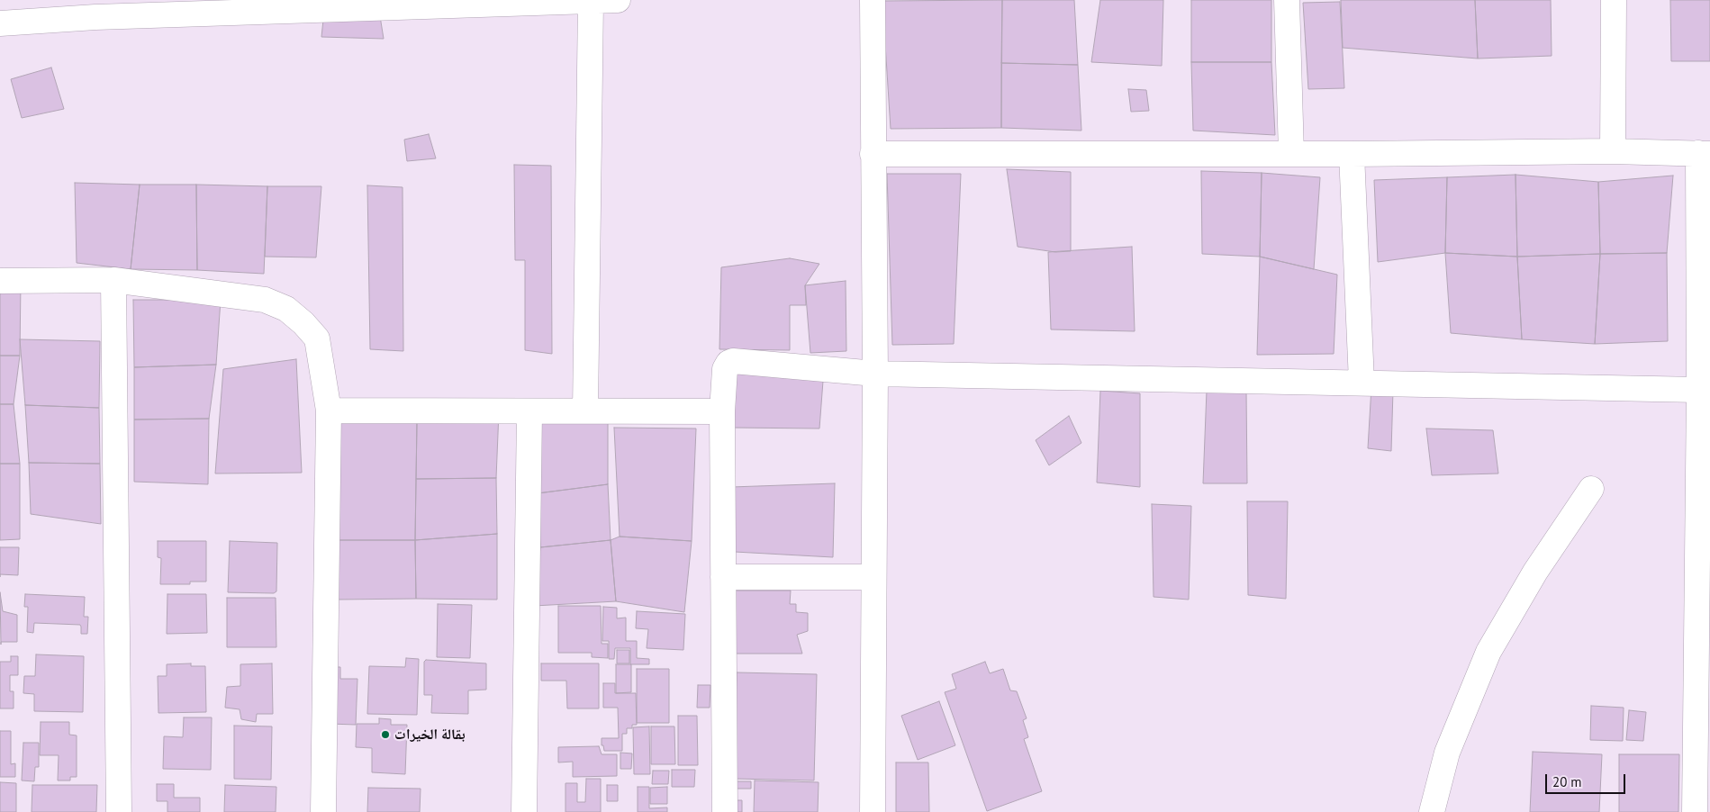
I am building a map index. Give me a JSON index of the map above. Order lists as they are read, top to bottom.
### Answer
{
  "places": ["بقالة الخيرات"],
  "scale_bar": "20 m"
}
